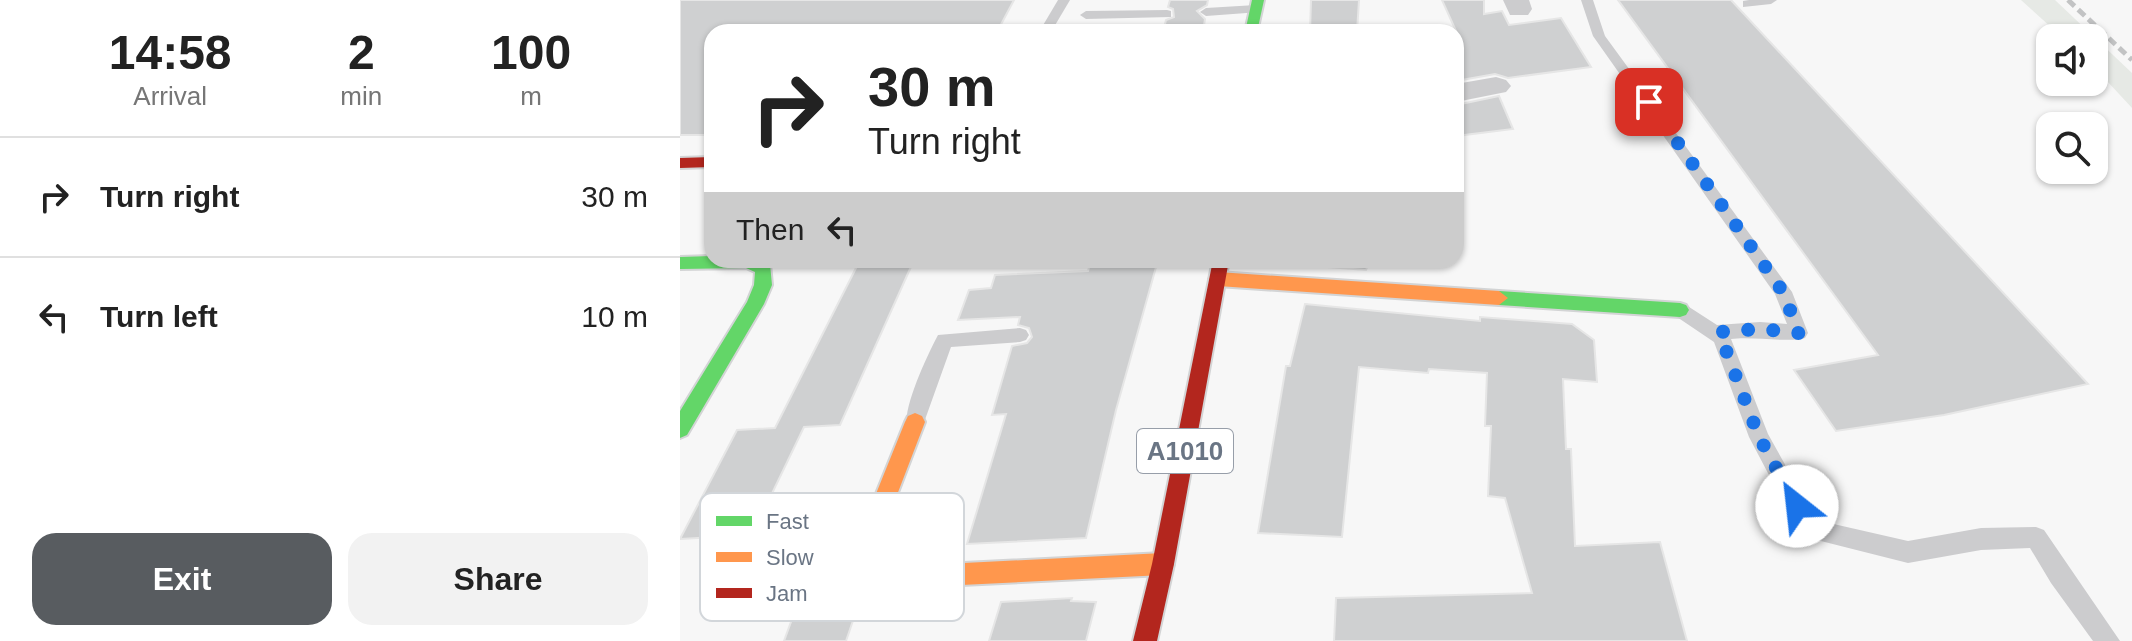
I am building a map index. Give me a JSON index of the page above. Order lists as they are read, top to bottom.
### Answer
{
  "streets": {
    "street": ["A1010"]
  },
  "legend": ["Fast", "Slow", "Jam"],
  "page": {
    "eta": [
      "14:58",
      "Arrival",
      "2",
      "min",
      "100",
      "m"
    ],
    "turn": ["30 m", "Turn right"],
    "list": [
      {
        "name": "Turn right",
        "value": "30 m"
      },
      {
        "name": "Turn left",
        "value": "10 m"
      }
    ],
    "then": "Then",
    "buttons": ["Exit", "Share"]
  }
}
